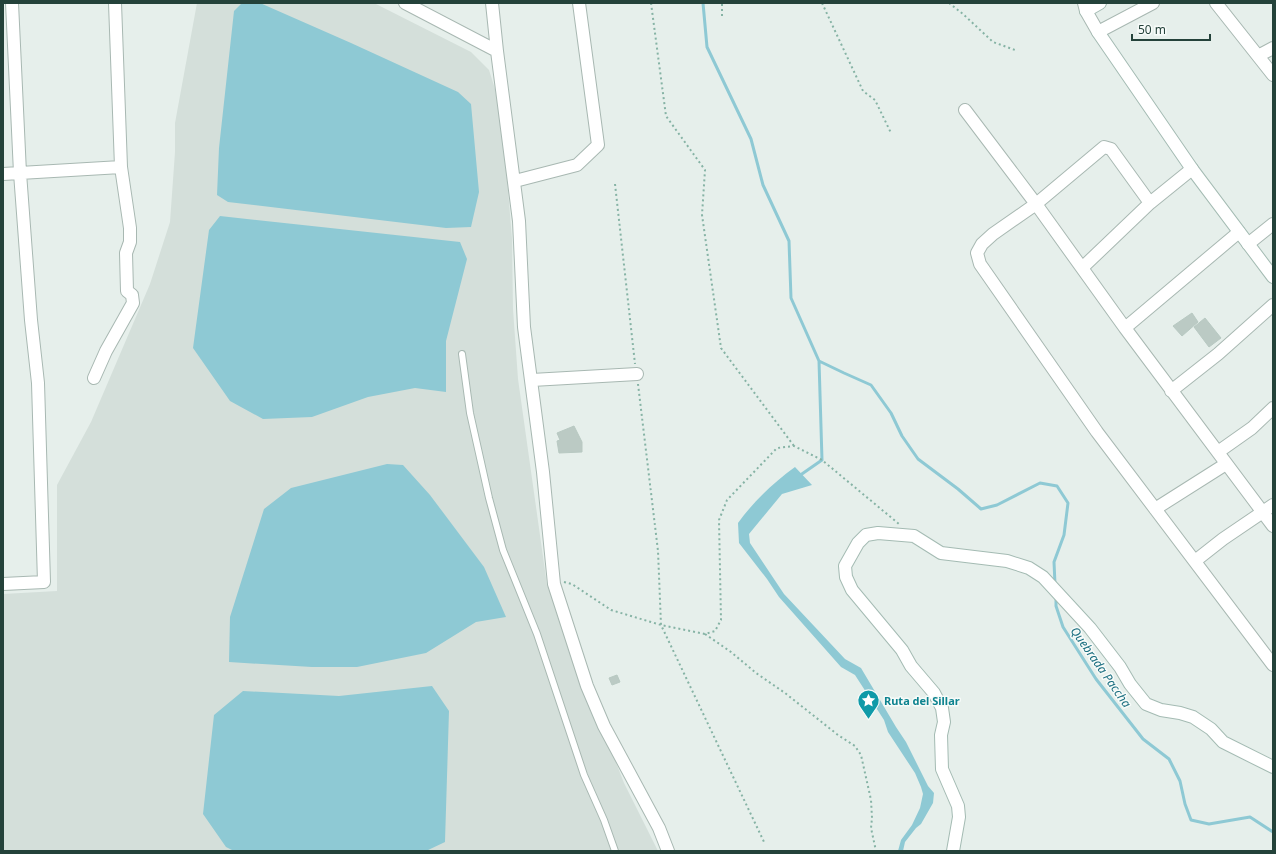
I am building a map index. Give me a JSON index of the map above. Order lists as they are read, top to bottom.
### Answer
{
  "water": ["Quebrada Paccha"],
  "places": {
    "place": ["Ruta del Sillar"]
  },
  "scale_bar": "50 m"
}
